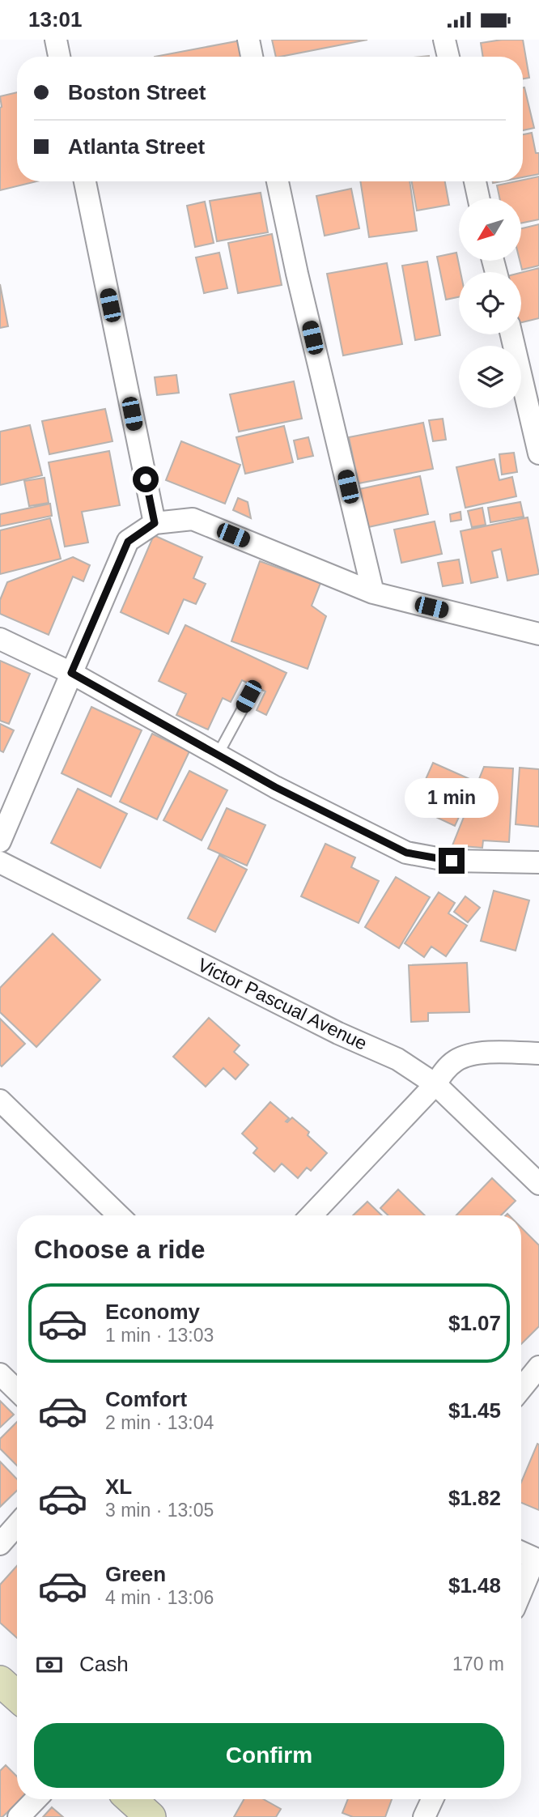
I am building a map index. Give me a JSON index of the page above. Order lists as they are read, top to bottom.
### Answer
{
  "streets": {
    "street": ["Victor Pascual Avenue"]
  },
  "north": "bottom left",
  "page": {
    "status": "13:01",
    "banner": ["Boston Street", "Atlanta Street"],
    "bubble": "1 min",
    "heading": "Choose a ride",
    "list": [
      {
        "name": "Economy",
        "note": "1 min · 13:03",
        "value": "$1.07"
      },
      {
        "name": "Comfort",
        "note": "2 min · 13:04",
        "value": "$1.45"
      },
      {
        "name": "XL",
        "note": "3 min · 13:05",
        "value": "$1.82"
      },
      {
        "name": "Green",
        "note": "4 min · 13:06",
        "value": "$1.48"
      }
    ],
    "pay": ["Cash", "170 m"],
    "buttons": "Confirm"
  }
}
